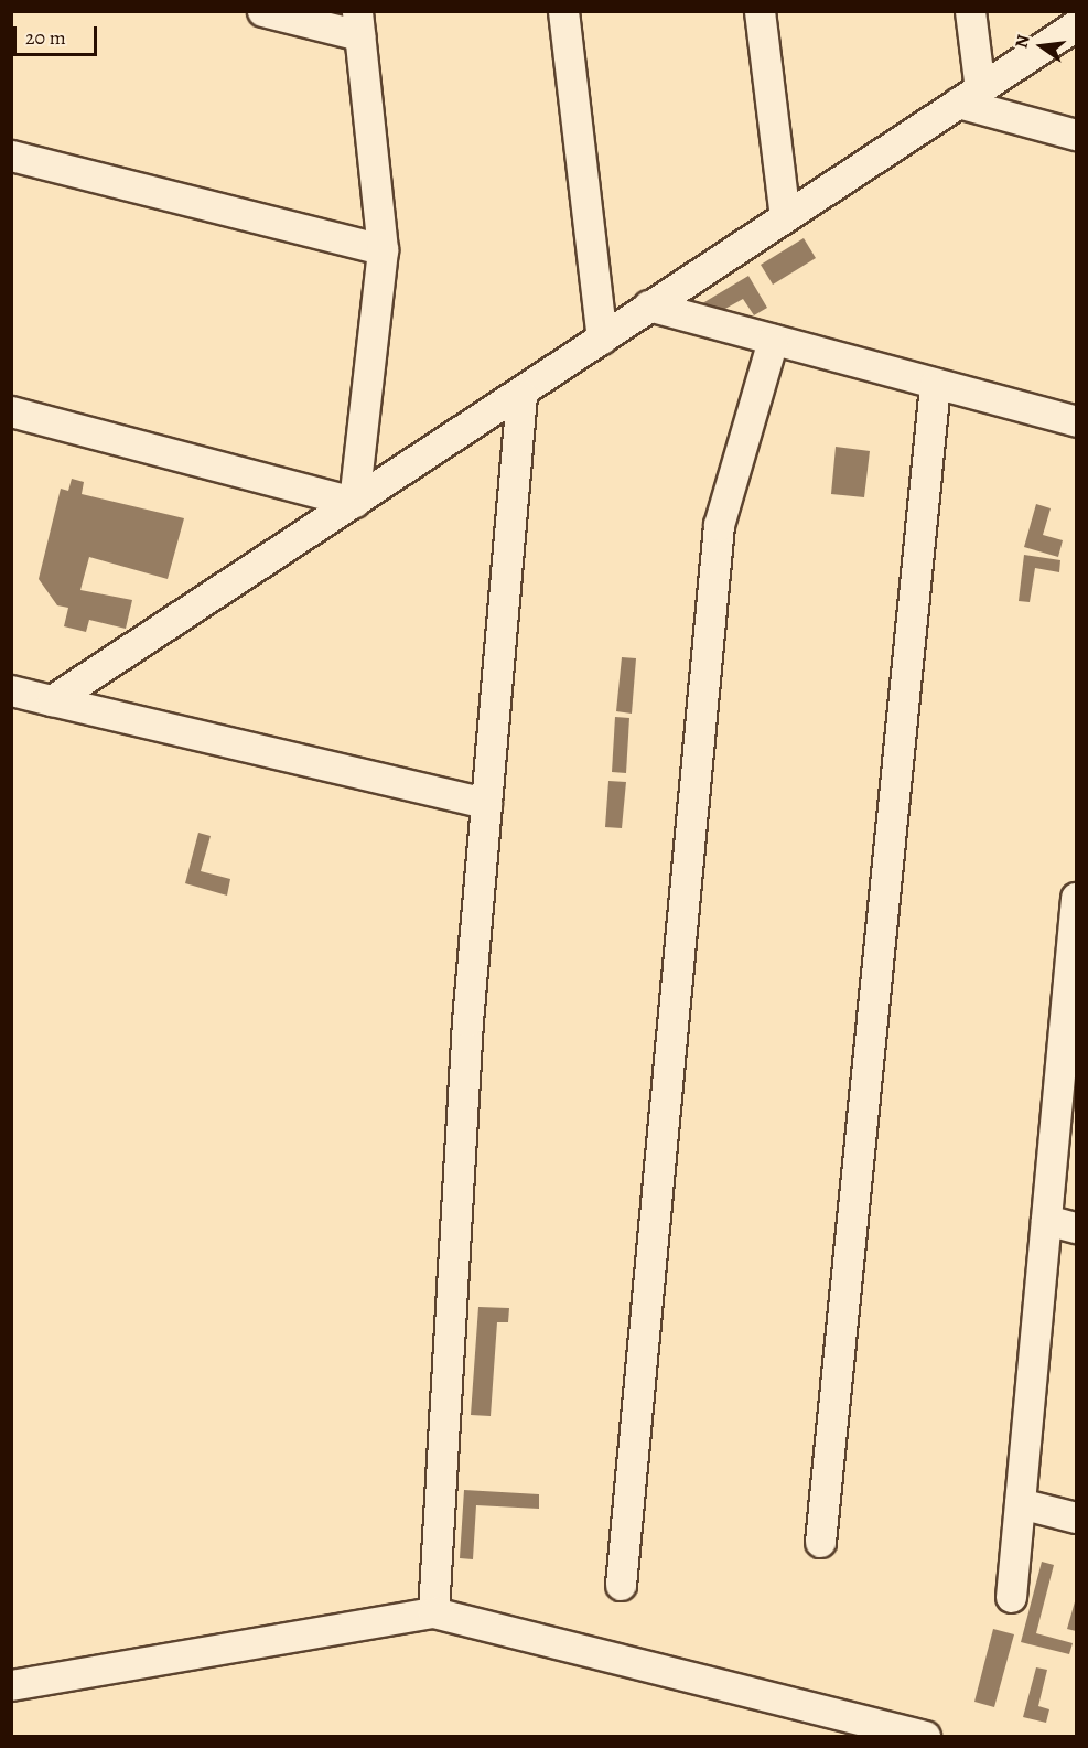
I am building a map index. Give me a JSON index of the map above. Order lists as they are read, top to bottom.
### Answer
{
  "scale_bar": "20 m",
  "north": "left"
}
